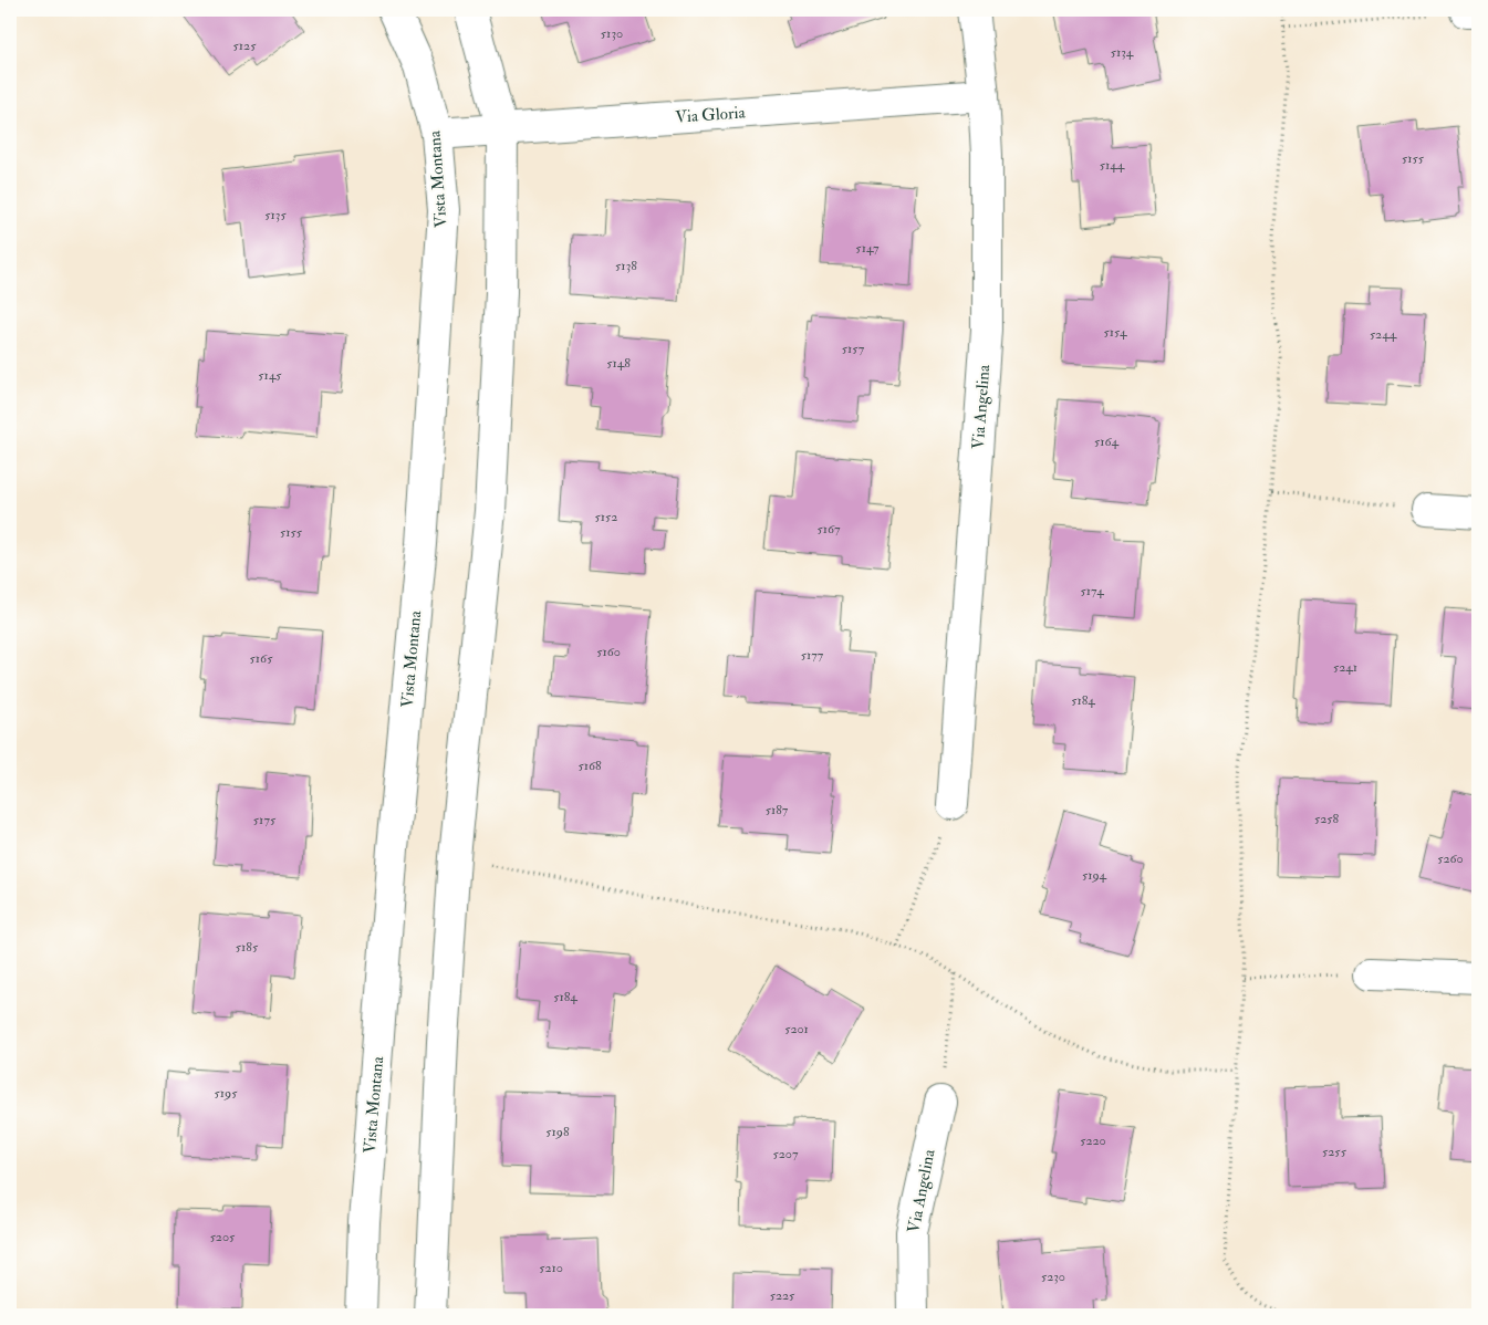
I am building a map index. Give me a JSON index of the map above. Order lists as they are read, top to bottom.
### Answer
{
  "streets": {
    "street": ["Via Gloria", "Vista Montana", "Via Angelina"]
  },
  "crossings": [
    ["Via Gloria", "Vista Montana"],
    ["Via Gloria", "Via Angelina"]
  ],
  "house_numbers": [
    "5130",
    "5125",
    "5134",
    "5155",
    "5144",
    "5135",
    "5147",
    "5138",
    "5154",
    "5244",
    "5157",
    "5148",
    "5145",
    "5164",
    "5152",
    "5167",
    "5155",
    "5174",
    "5160",
    "5177",
    "5165",
    "5241",
    "5184",
    "5168",
    "5187",
    "5258",
    "5175",
    "5260",
    "5194",
    "5185",
    "5184",
    "5201",
    "5195",
    "5198",
    "5220",
    "5255",
    "5207",
    "5205",
    "5210",
    "5230",
    "5225"
  ]
}
